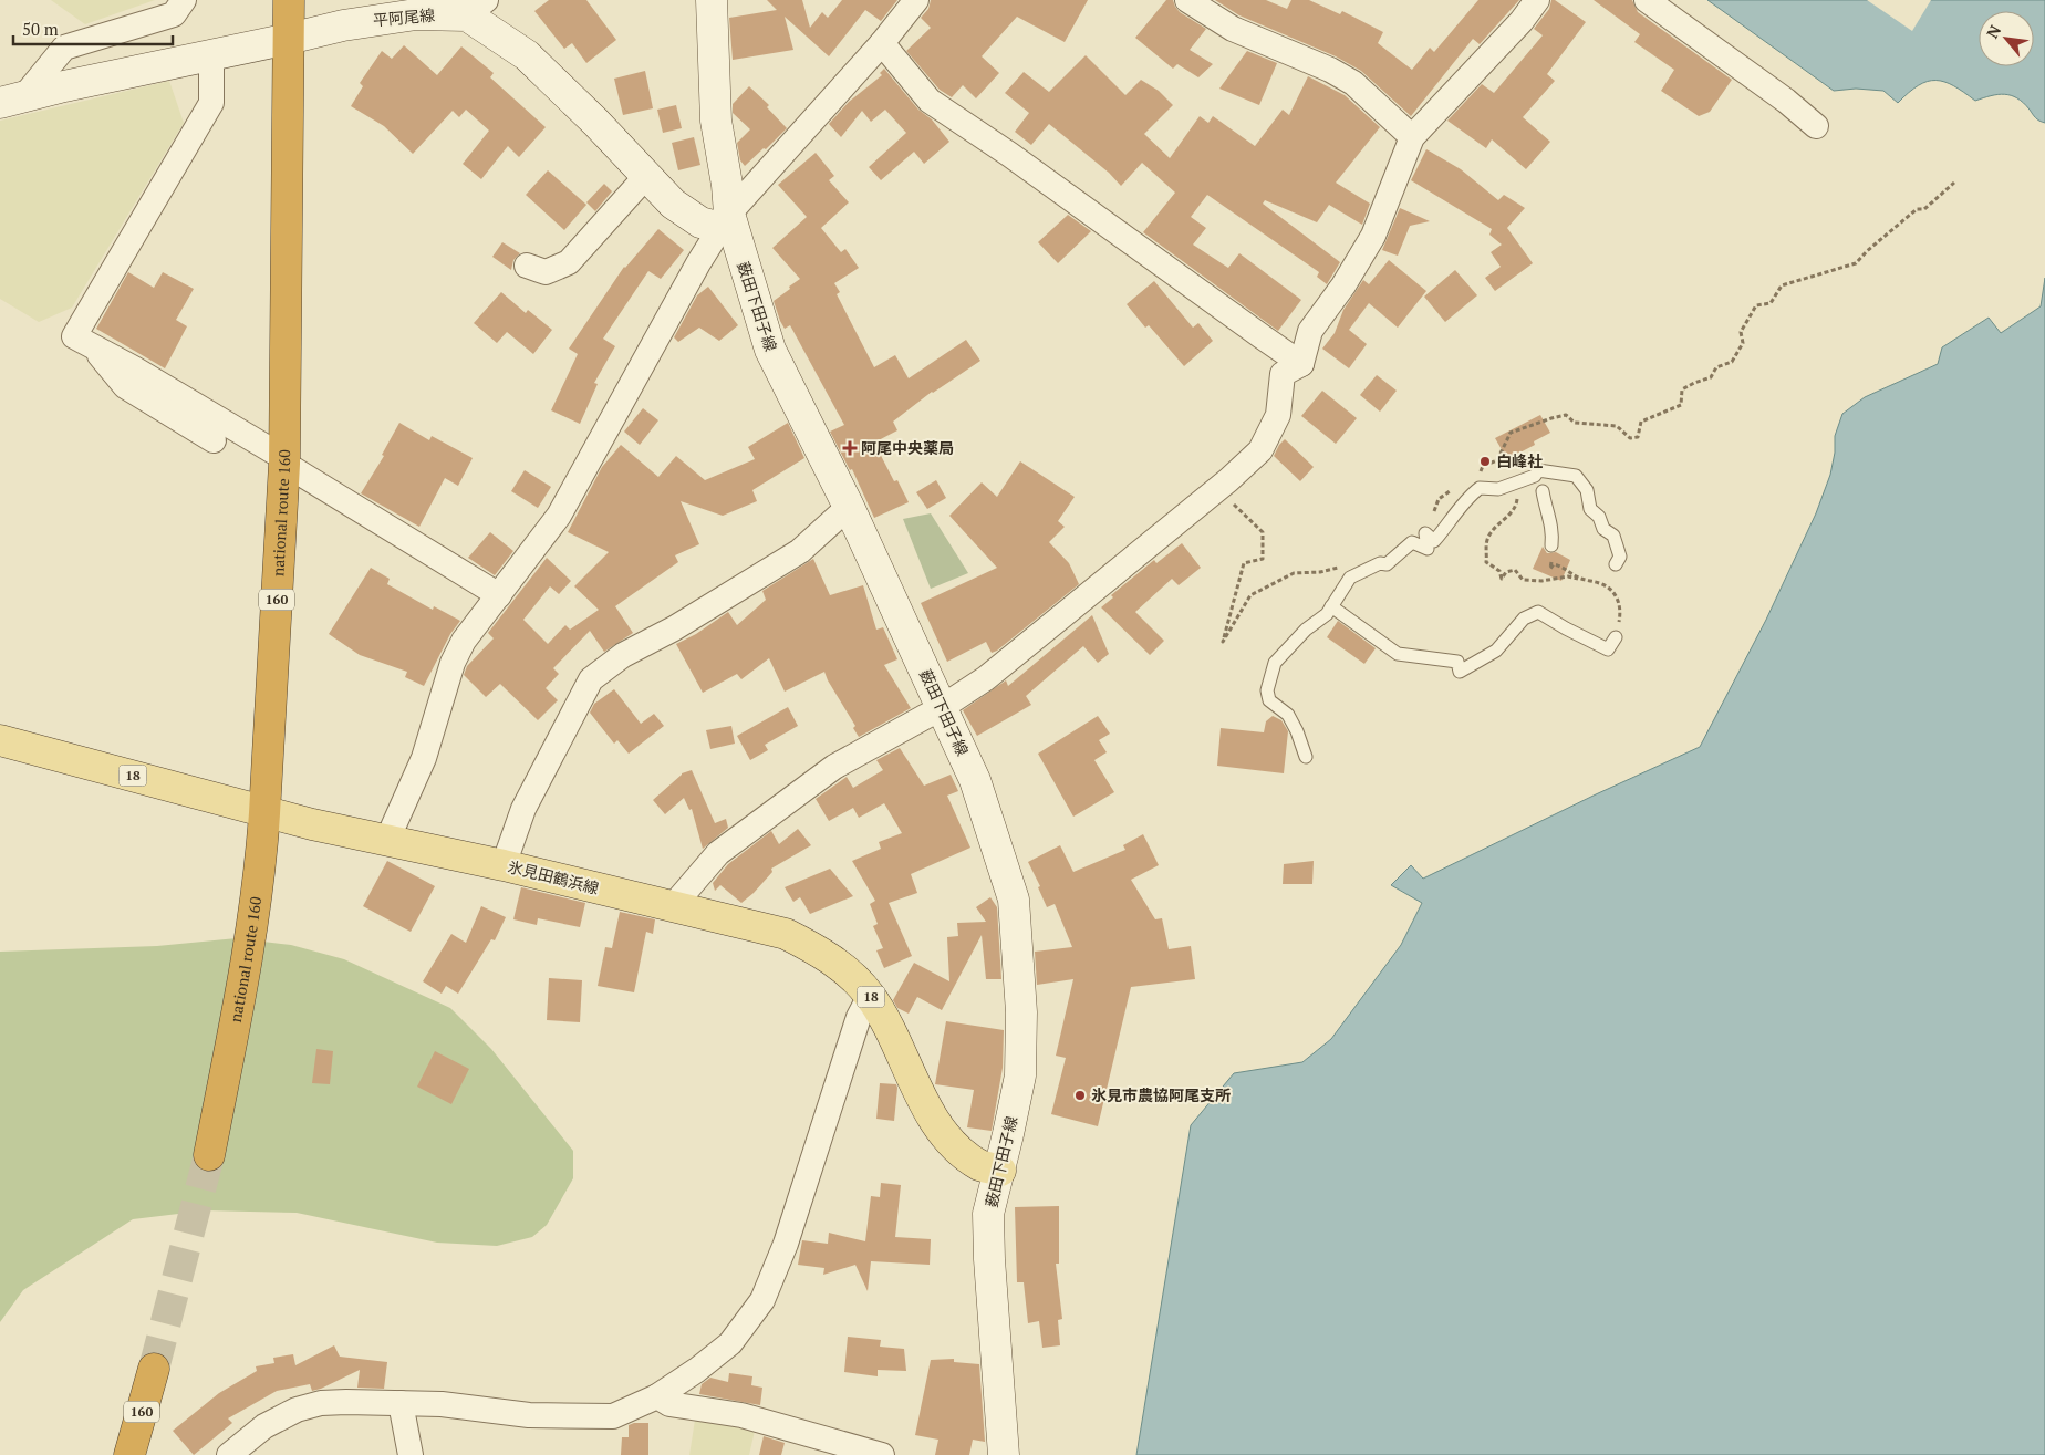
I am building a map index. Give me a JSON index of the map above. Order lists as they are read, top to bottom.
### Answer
{
  "streets": {
    "highway": ["national route 160", "160"],
    "main road": [
      "平阿尾線",
      "薮田下田子線",
      "18",
      "氷見田鶴浜線"
    ]
  },
  "crossings": [
    ["平阿尾線", "薮田下田子線"],
    ["平阿尾線", "national route 160"],
    ["薮田下田子線", "氷見田鶴浜線"],
    ["national route 160", "氷見田鶴浜線"]
  ],
  "places": {
    "health": ["阿尾中央薬局"],
    "other": ["白峰社", "氷見市農協阿尾支所"]
  },
  "scale_bar": "50 m",
  "north": "top left"
}
